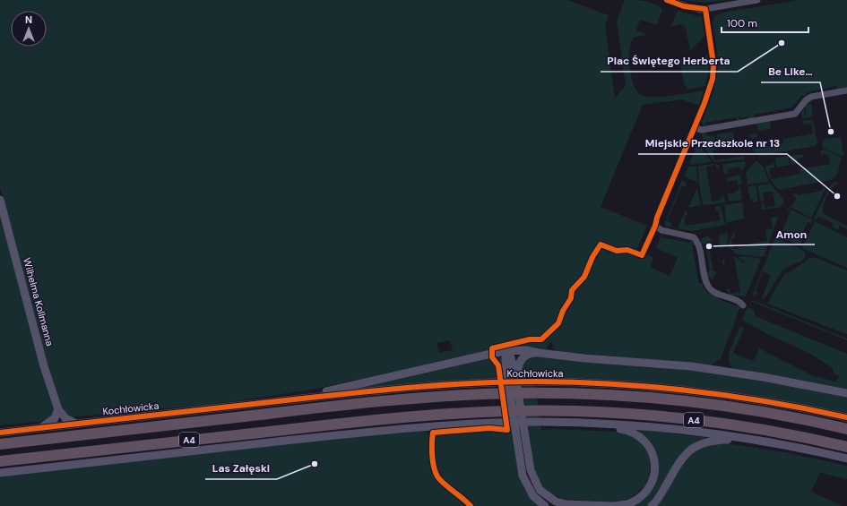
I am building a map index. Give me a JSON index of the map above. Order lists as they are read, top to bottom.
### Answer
{
  "streets": {
    "highway": ["A4"],
    "street": ["Wilhelma Kollmanna", "Kochłowicka"]
  },
  "places": [
    "Plac Świętego Herberta",
    "Be Like…",
    "Miejskie Przedszkole nr 13",
    "Amon",
    "Las Załęski"
  ],
  "scale_bar": "100 m",
  "north": "top"
}
